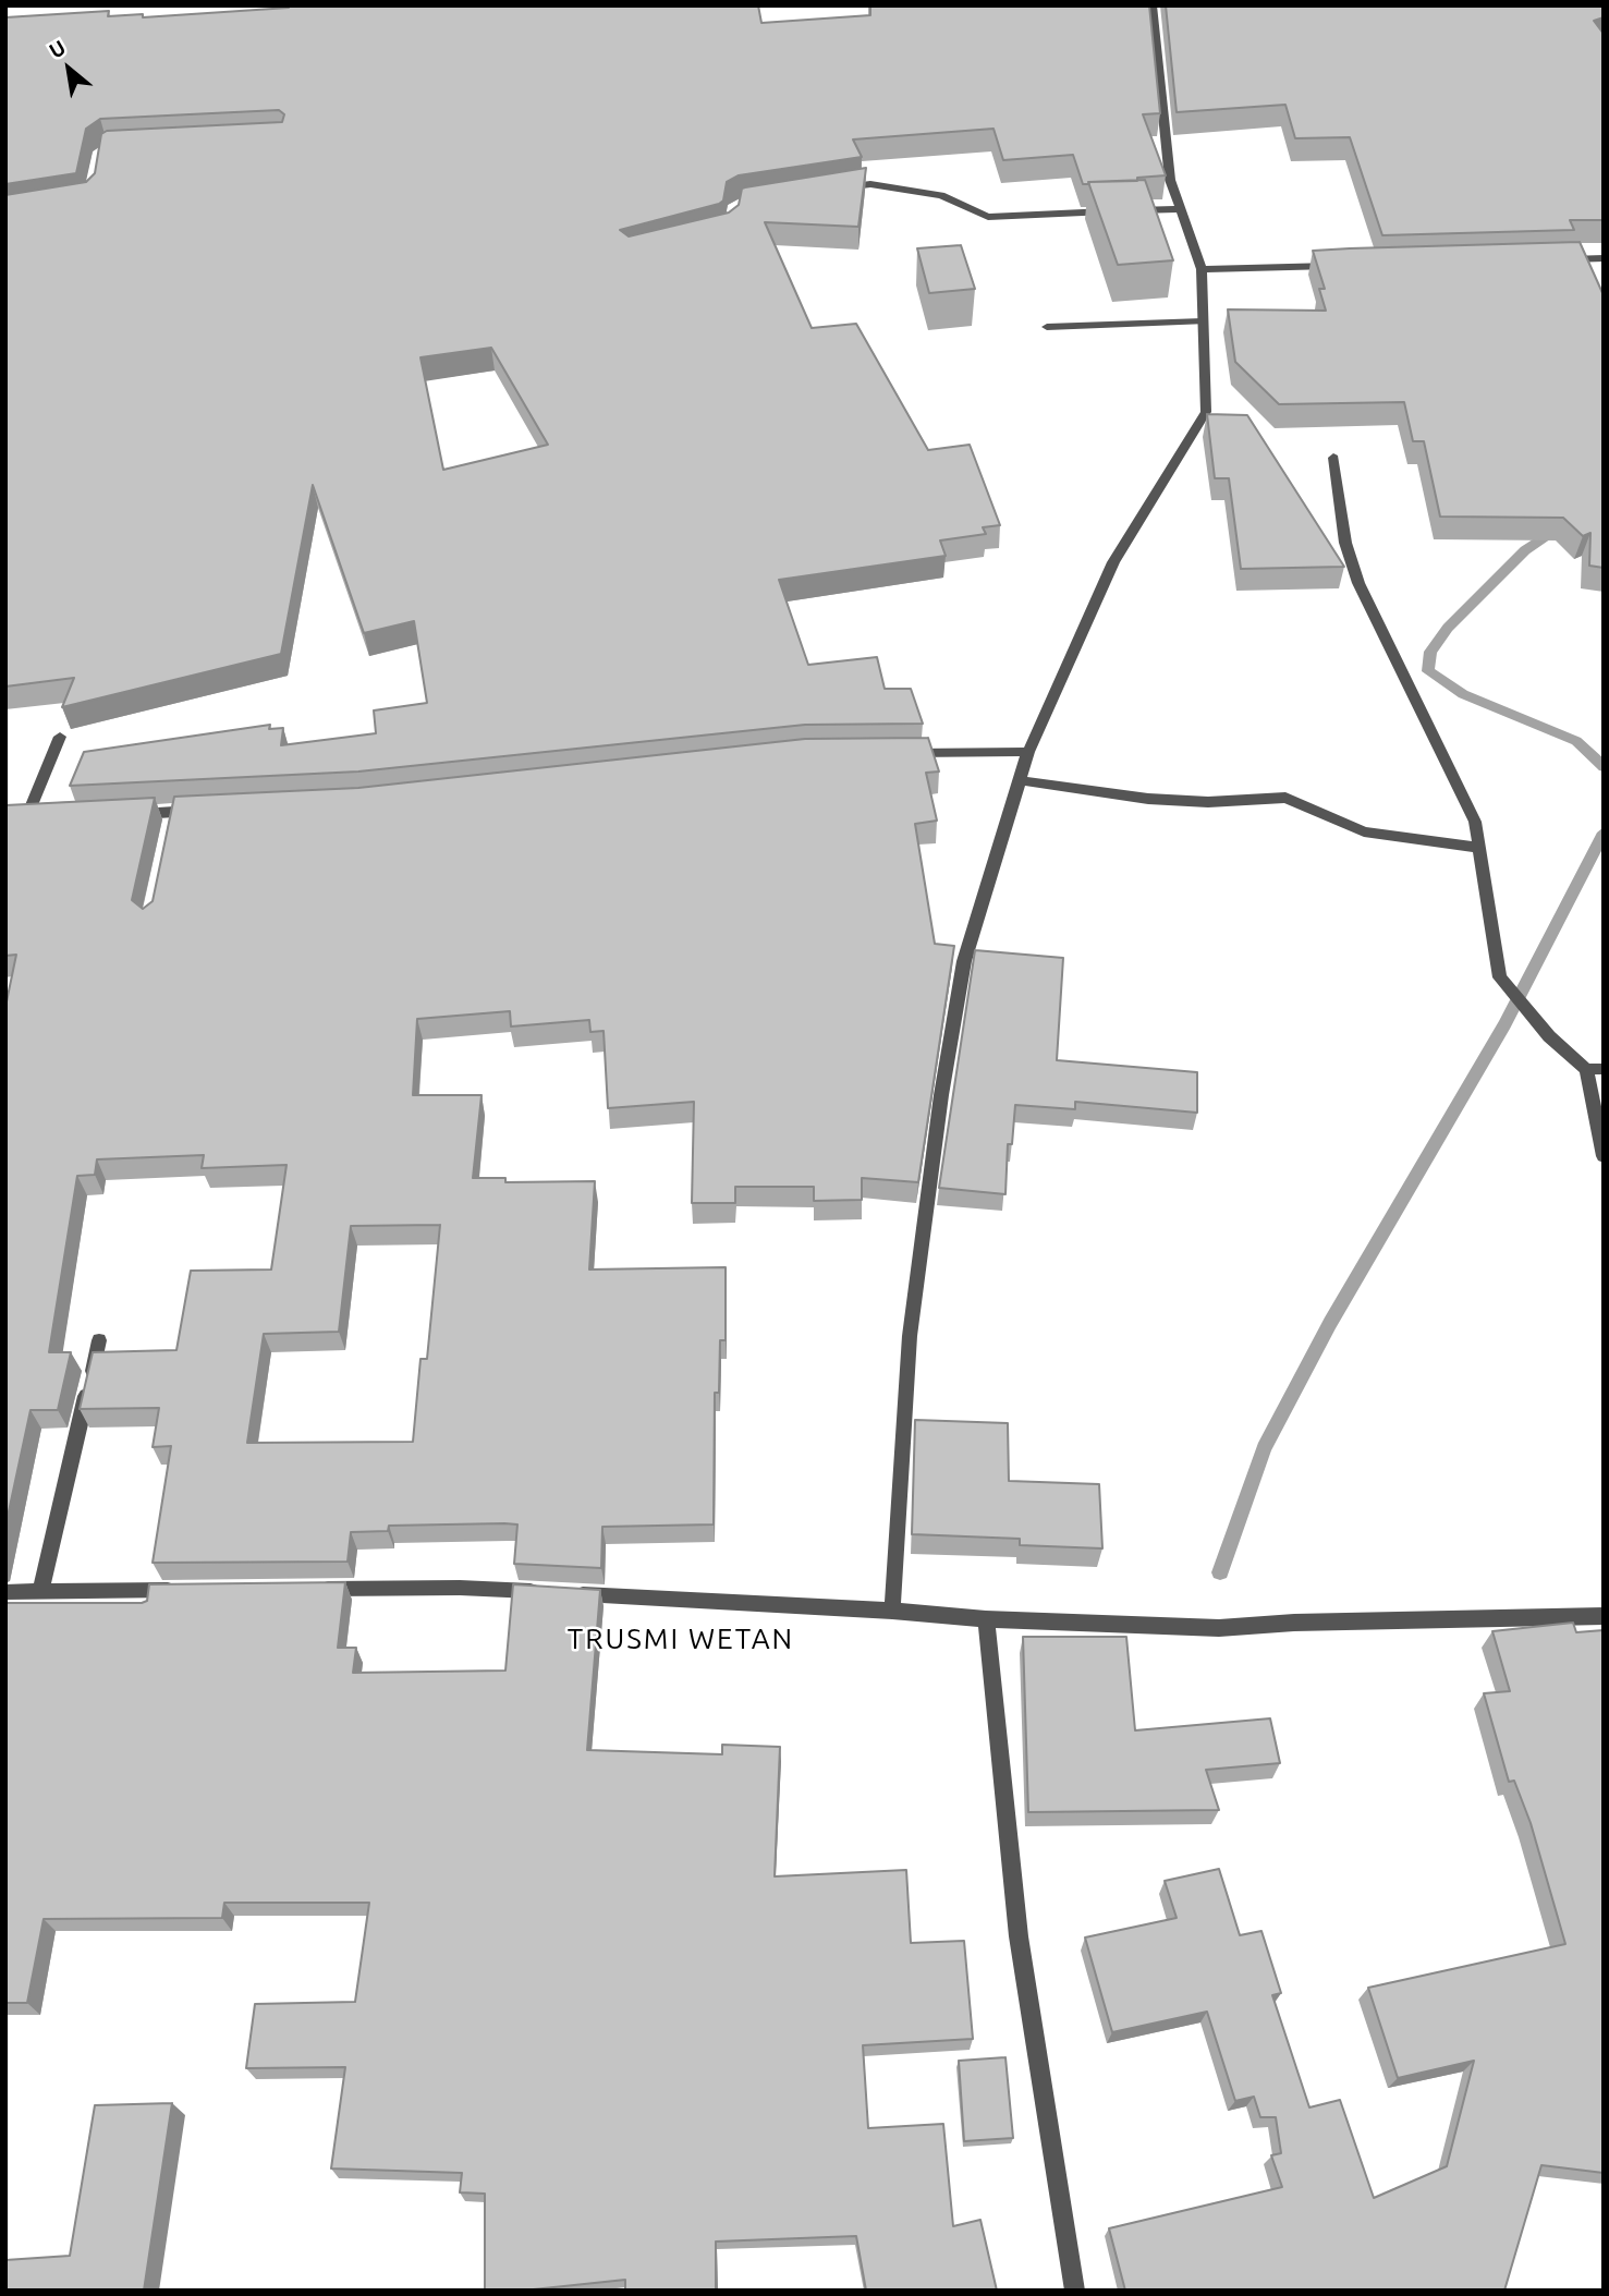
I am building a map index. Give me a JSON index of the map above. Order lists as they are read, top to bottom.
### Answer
{
  "districts": ["TRUSMI WETAN"],
  "north": "top left"
}
